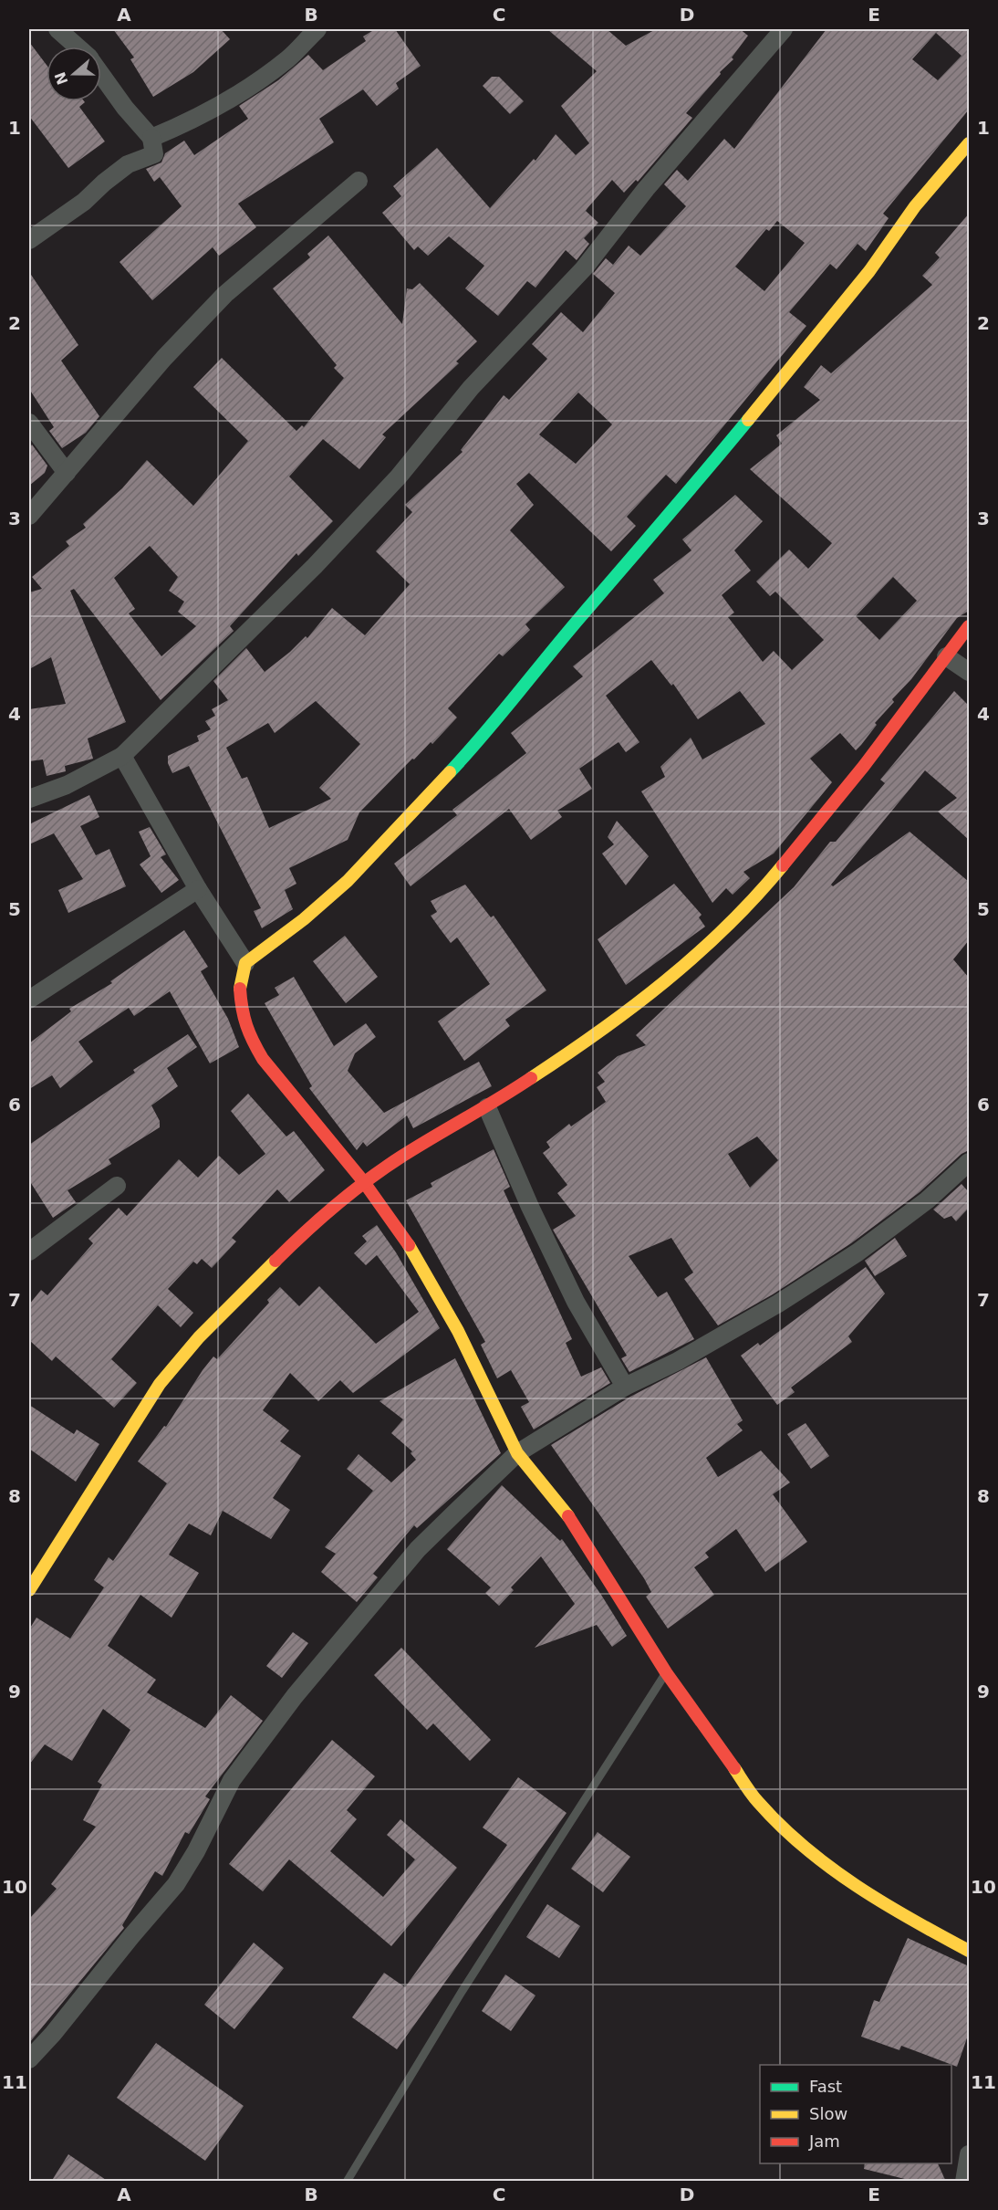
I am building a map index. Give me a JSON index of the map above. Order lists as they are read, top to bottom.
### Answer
{
  "legend": ["Fast", "Slow", "Jam"],
  "north": "left",
  "grid": {
    "columns": [
      "A",
      "B",
      "C",
      "D",
      "E"
    ],
    "rows": [
      "1",
      "2",
      "3",
      "4",
      "5",
      "6",
      "7",
      "8",
      "9",
      "10",
      "11"
    ]
  }
}
